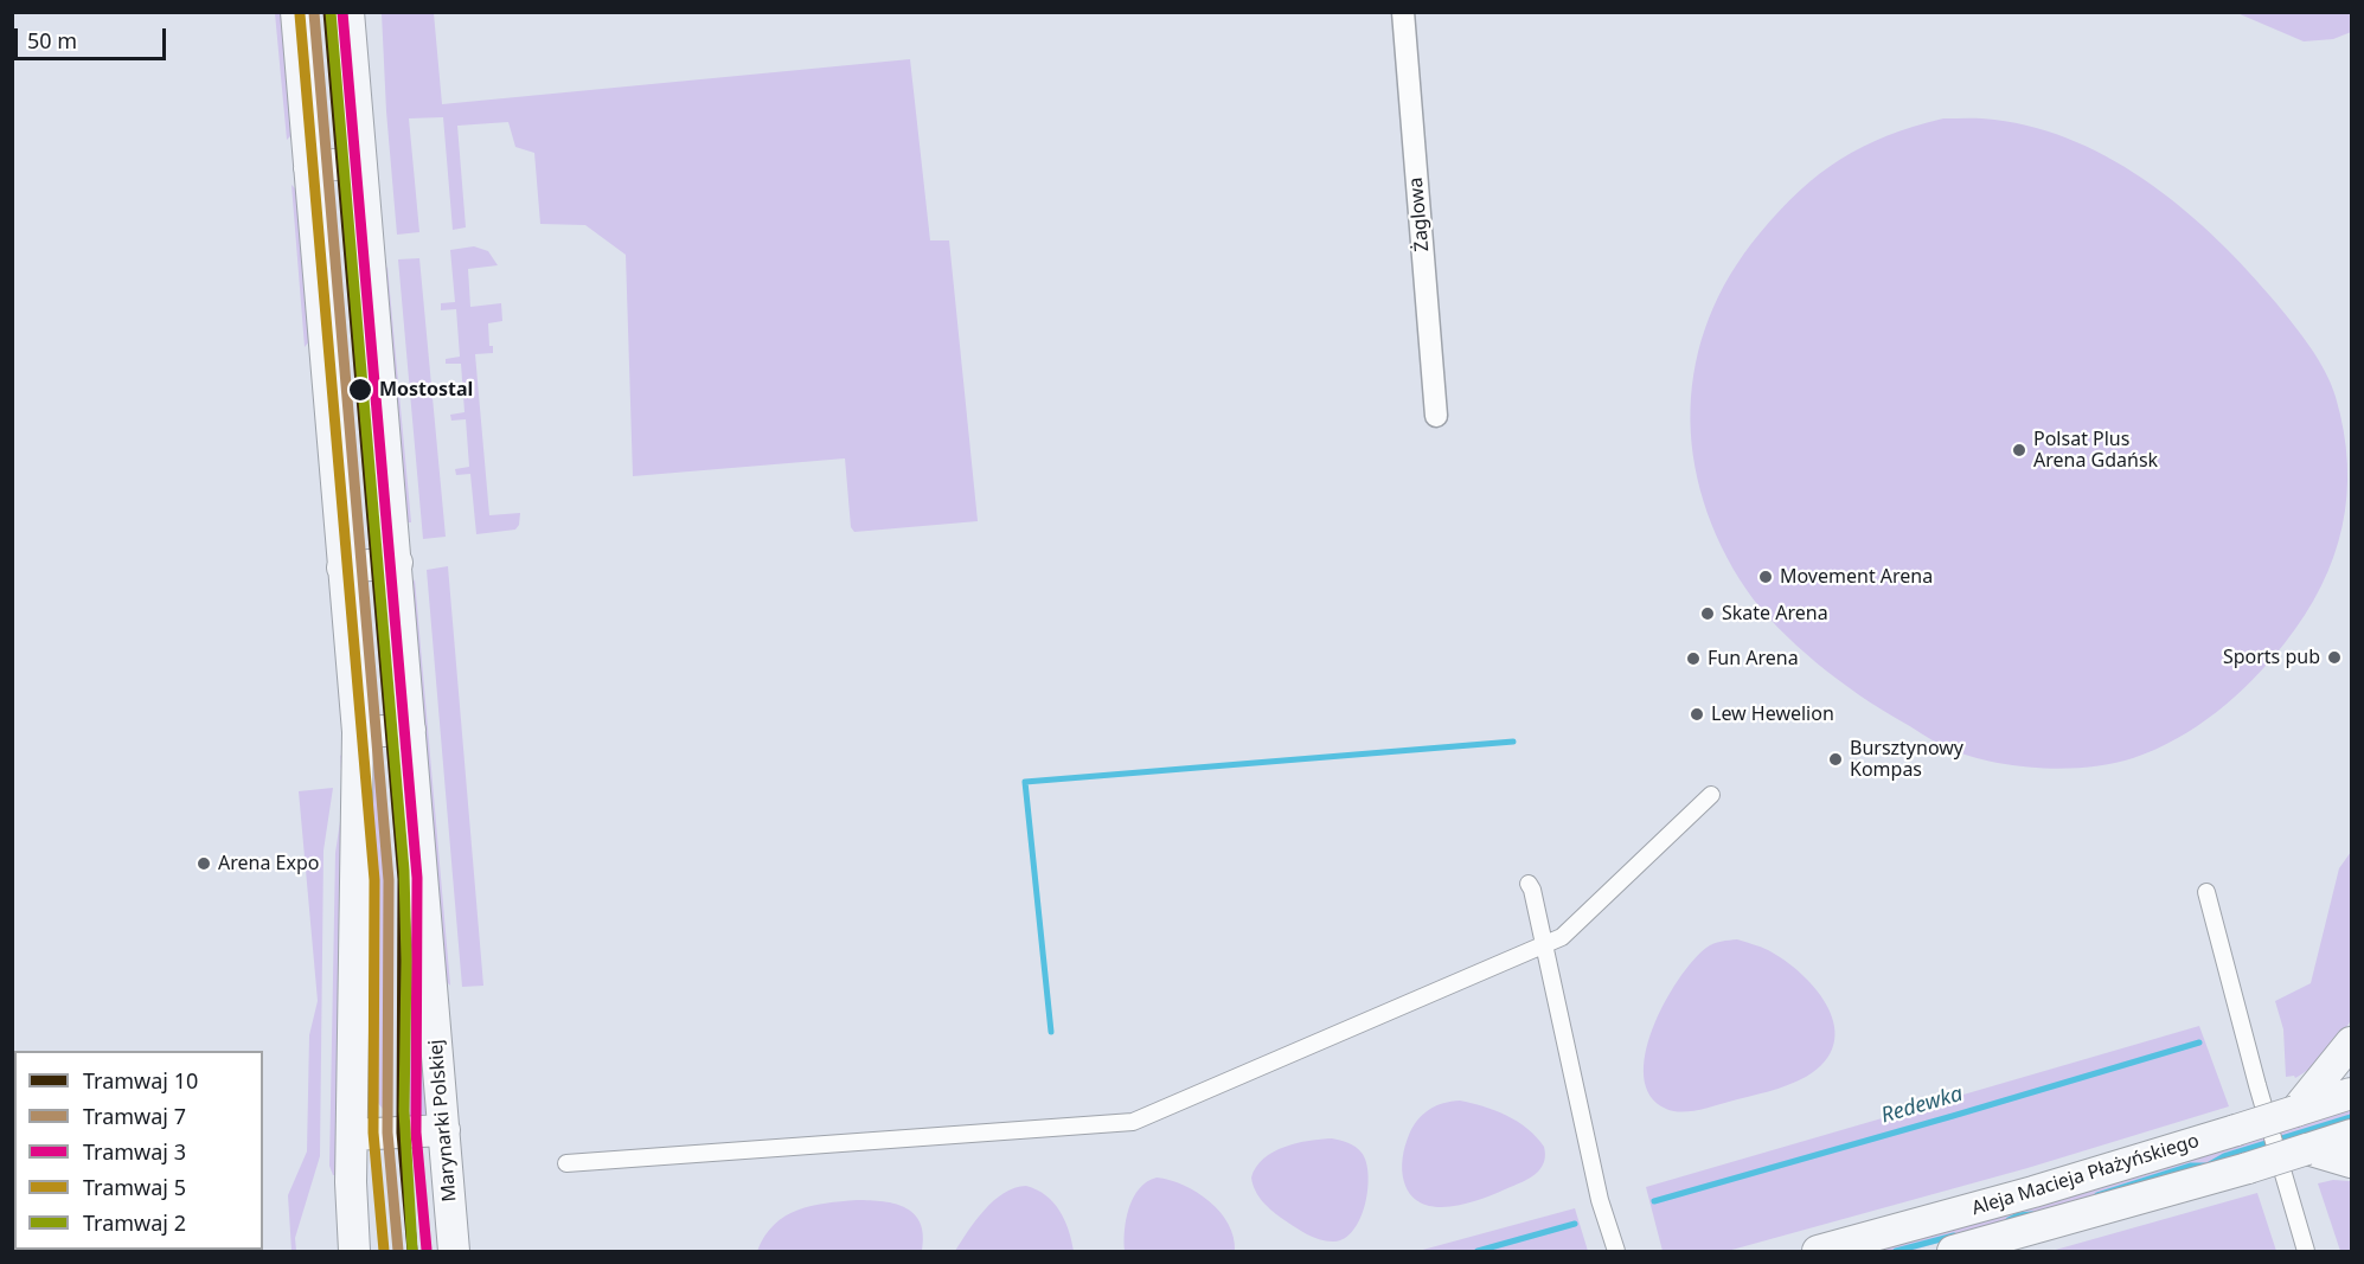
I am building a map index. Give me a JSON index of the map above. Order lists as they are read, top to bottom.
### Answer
{
  "streets": {
    "main road": ["Marynarki Polskiej", "Aleja Macieja Płażyńskiego"],
    "street": ["Żaglowa"]
  },
  "water": ["Redewka"],
  "places": [
    "Mostostal",
    "Polsat Plus Arena Gdańsk",
    "Movement Arena",
    "Skate Arena",
    "Sports pub",
    "Fun Arena",
    "Lew Hewelion",
    "Bursztynowy Kompas",
    "Arena Expo"
  ],
  "lines": [
    "tram line 10",
    "tram line 3",
    "tram line 2",
    "tram line 7",
    "tram line 5"
  ],
  "legend": [
    "Tramwaj 10",
    "Tramwaj 7",
    "Tramwaj 3",
    "Tramwaj 5",
    "Tramwaj 2"
  ],
  "scale_bar": "50 m"
}
